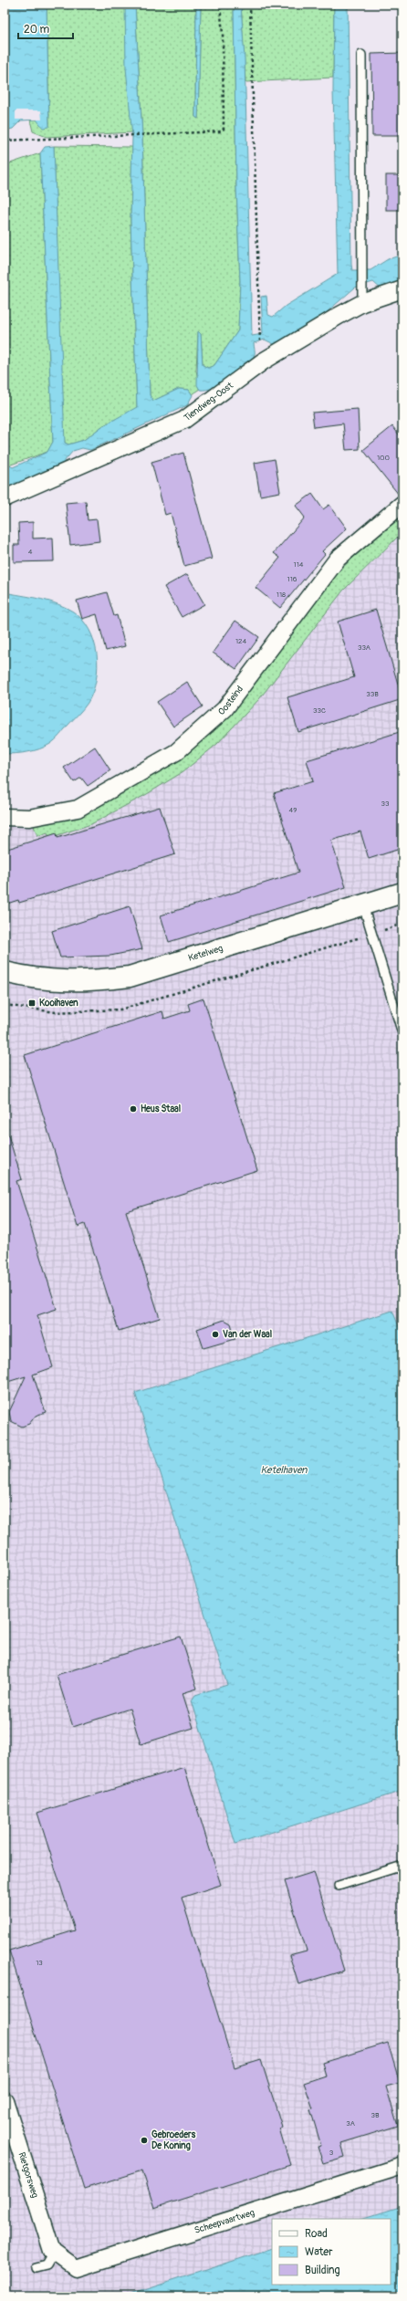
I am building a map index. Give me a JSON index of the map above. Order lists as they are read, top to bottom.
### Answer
{
  "streets": {
    "street": [
      "Tiendweg-Oost",
      "Oosteind",
      "Ketelweg",
      "Rietgorsweg",
      "Scheepvaartweg"
    ]
  },
  "crossings": [
    ["Rietgorsweg", "Scheepvaartweg"]
  ],
  "water": ["Ketelhaven"],
  "places": {
    "transit": ["Kooihaven"],
    "other": ["Heus Staal", "Van der Waal", "Gebroeders De Koning"]
  },
  "house_numbers": [
    "100",
    "4",
    "114",
    "116",
    "118",
    "124",
    "33A",
    "33B",
    "33C",
    "33",
    "49",
    "13",
    "3B",
    "3A",
    "3"
  ],
  "legend": ["Road", "Water", "Building"],
  "scale_bar": "20 m"
}
